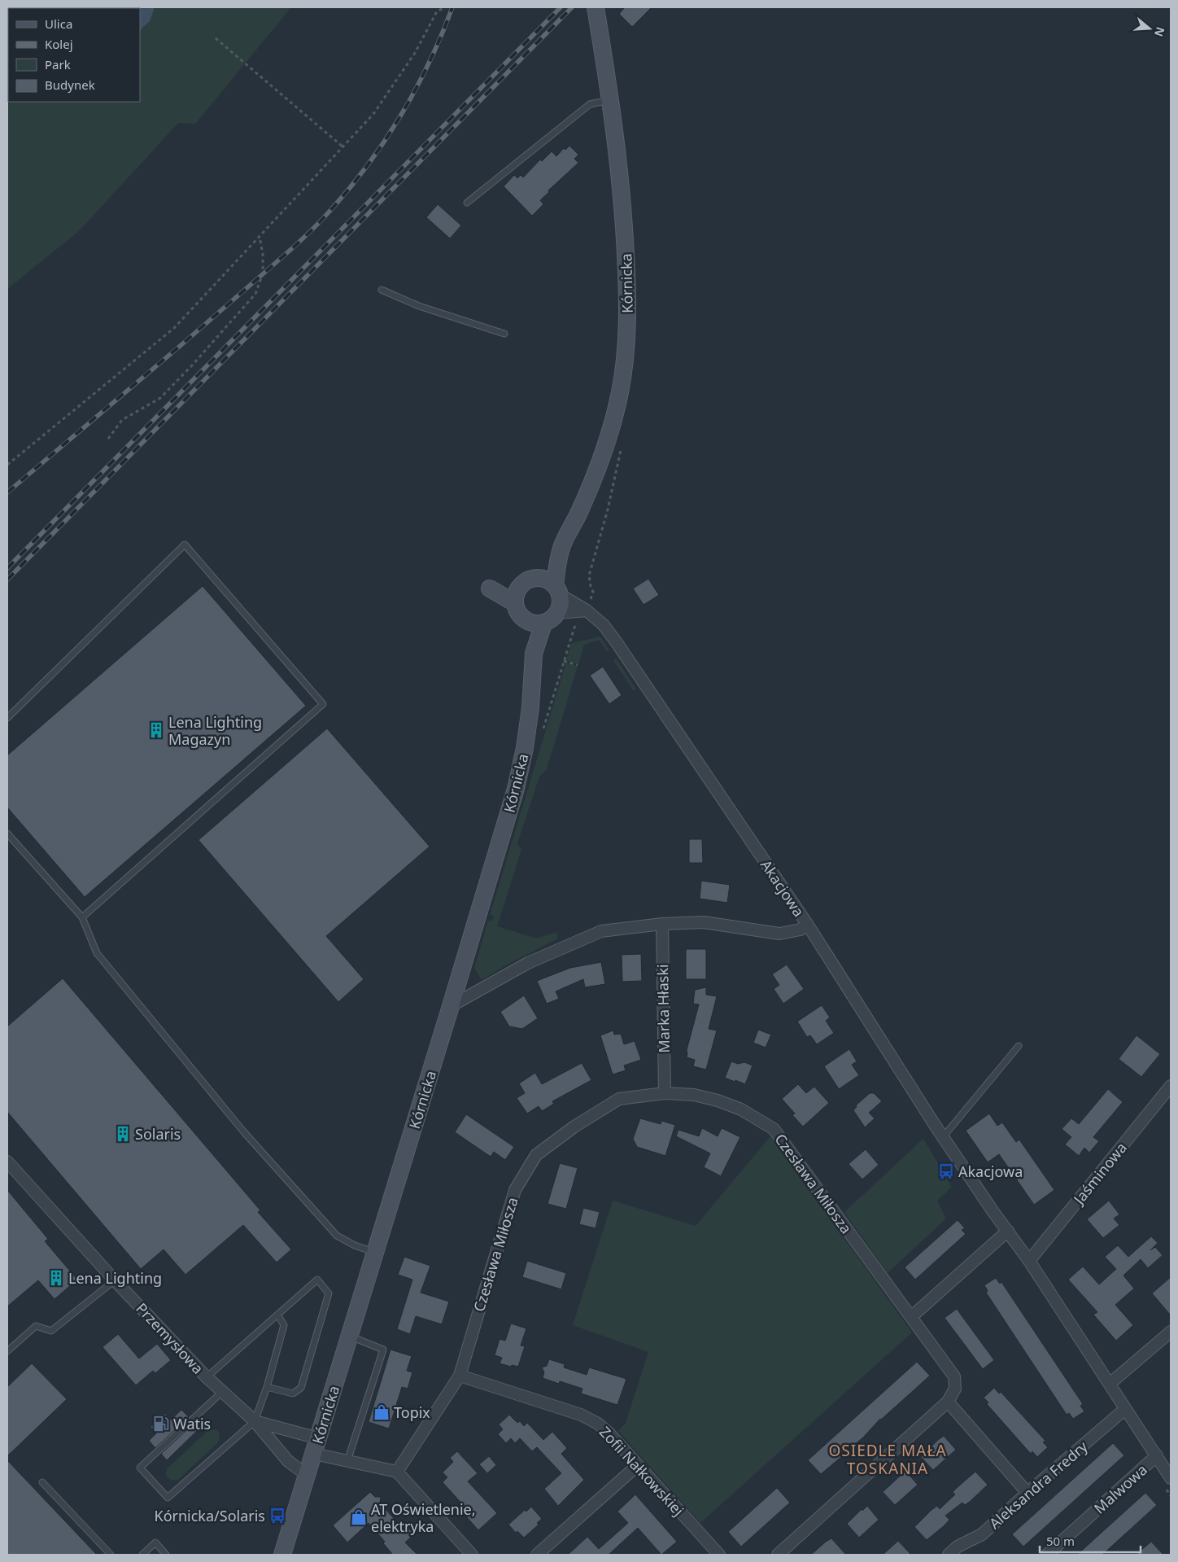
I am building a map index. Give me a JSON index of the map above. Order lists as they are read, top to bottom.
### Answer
{
  "streets": {
    "street": [
      "Kórnicka",
      "Akacjowa",
      "Marka Hłaski",
      "Jaśminowa",
      "Czesława Miłosza",
      "Przemysłowa",
      "Zofii Nałkowskiej",
      "Aleksandra Fredry",
      "Malwowa"
    ]
  },
  "crossings": [
    ["Kórnicka", "Przemysłowa"],
    ["Akacjowa", "Jaśminowa"],
    ["Akacjowa", "Aleksandra Fredry"],
    ["Akacjowa", "Malwowa"],
    ["Marka Hłaski", "Czesława Miłosza"],
    ["Czesława Miłosza", "Przemysłowa"],
    ["Czesława Miłosza", "Zofii Nałkowskiej"]
  ],
  "districts": ["OSIEDLE MAŁA TOSKANIA"],
  "places": {
    "building": ["Lena Lighting Magazyn", "Solaris", "Lena Lighting"],
    "bus stop": ["Akacjowa", "Kórnicka/Solaris"],
    "shop": ["Topix", "AT Oświetlenie, elektryka"],
    "fuel station": ["Watis"]
  },
  "legend": [
    "Ulica",
    "Kolej",
    "Park",
    "Budynek"
  ],
  "scale_bar": "50 m",
  "north": "right"
}
